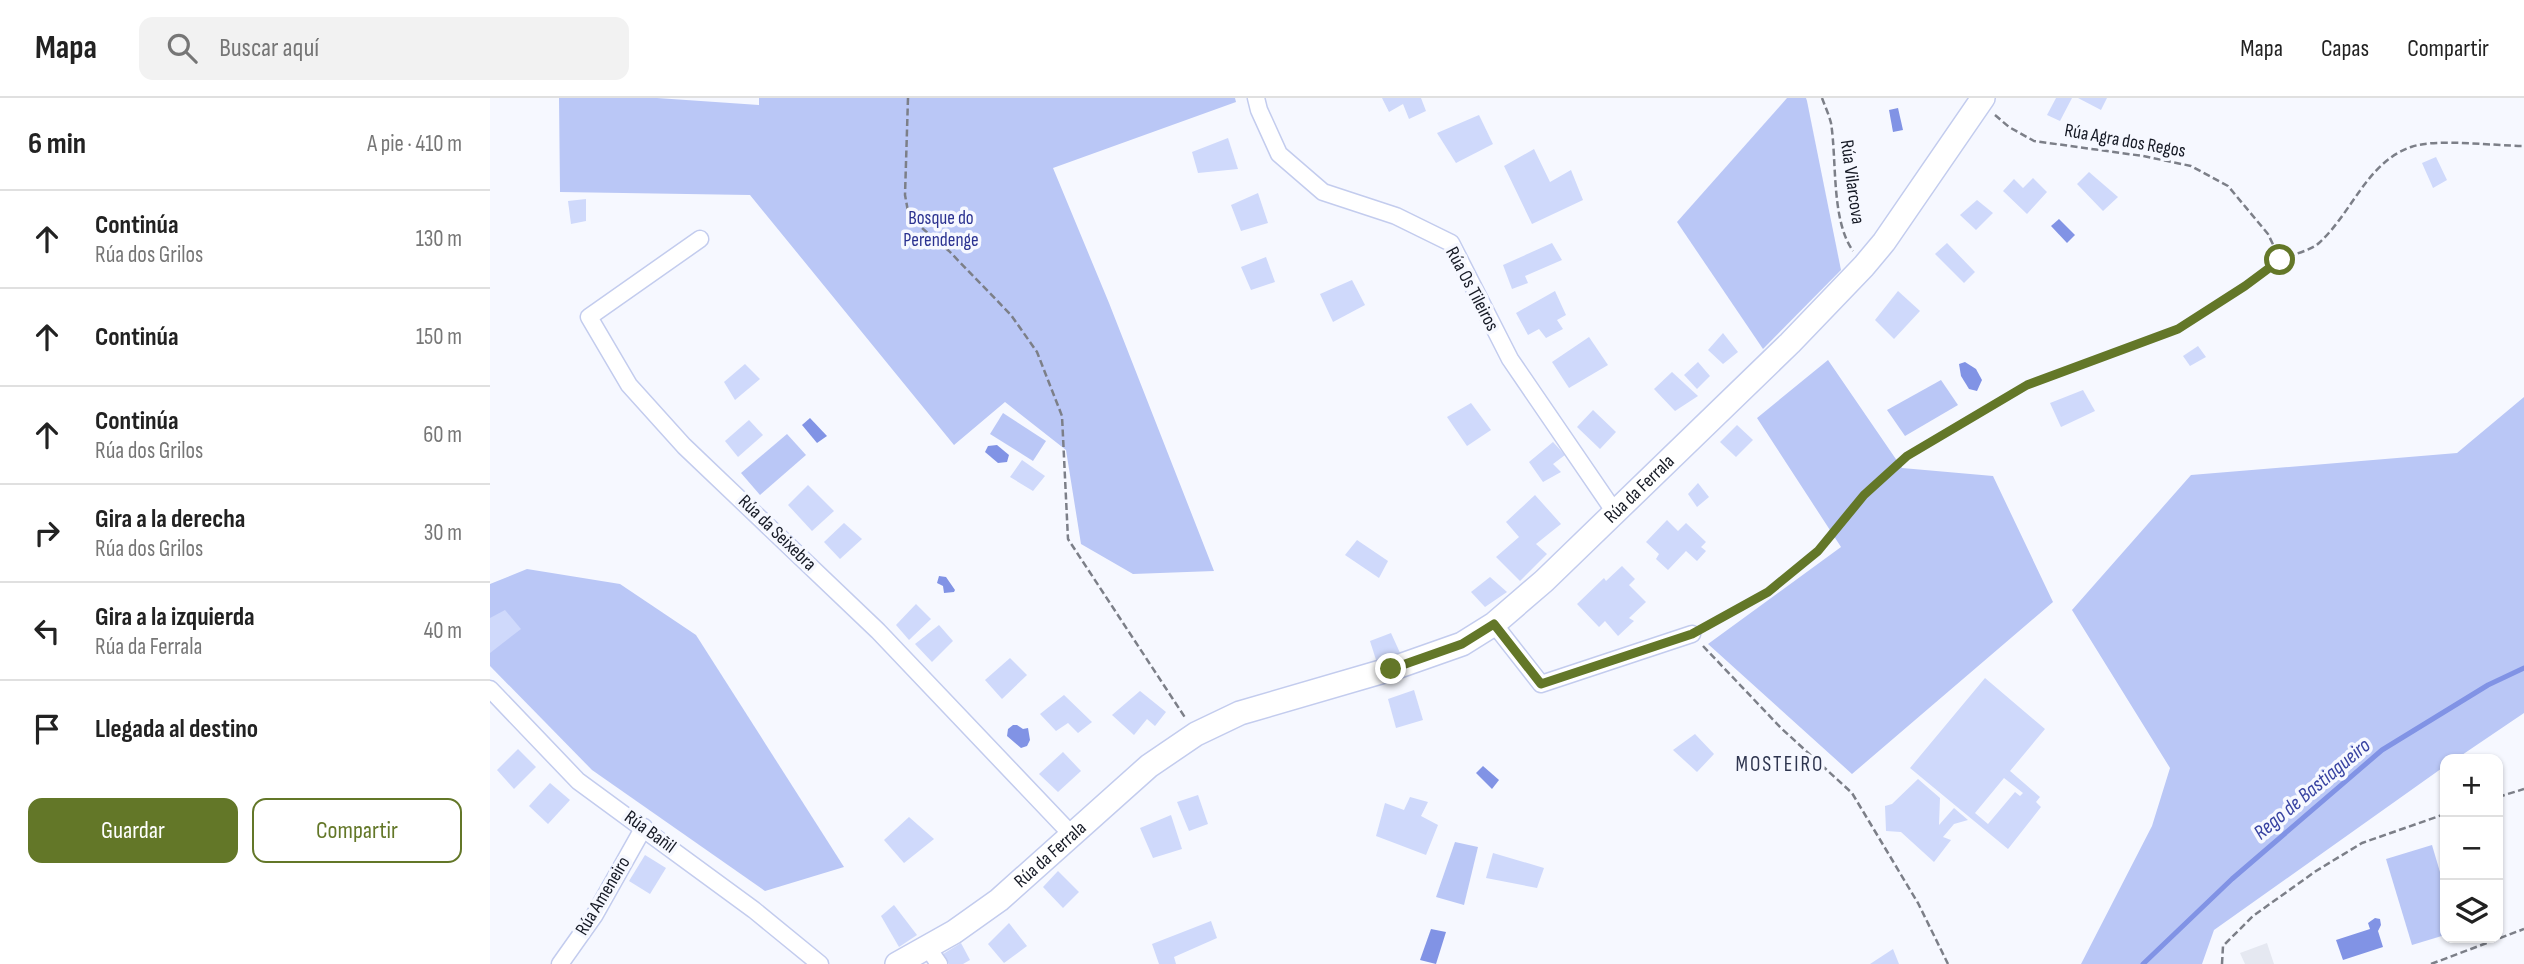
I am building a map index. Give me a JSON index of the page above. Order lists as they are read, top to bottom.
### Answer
{
  "streets": {
    "street": [
      "Rúa Os Tileiros",
      "Rúa da Ferrala",
      "Rúa da Seixebra",
      "Rúa Bañil",
      "Rúa Ameneiro"
    ],
    "path": ["Rúa Agra dos Regos", "Rúa Vilarcova"]
  },
  "crossings": [
    ["Rúa Agra dos Regos", "Rúa da Ferrala"],
    ["Rúa Vilarcova", "Rúa da Ferrala"],
    ["Rúa Os Tileiros", "Rúa da Ferrala"],
    ["Rúa da Ferrala", "Rúa da Seixebra"],
    ["Rúa Bañil", "Rúa Ameneiro"]
  ],
  "districts": ["MOSTEIRO"],
  "water": ["Rego de Bastiagueiro"],
  "parks": ["Bosque do Perendenge"],
  "page": {
    "header": "Mapa",
    "search": "Buscar aquí",
    "nav": ["Mapa", "Capas", "Compartir"],
    "heading": ["6 min", "A pie · 410 m"],
    "list": [
      ["Continúa", "Rúa dos Grilos", "130 m"],
      ["Continúa", "150 m"],
      ["Continúa", "Rúa dos Grilos", "60 m"],
      ["Gira a la derecha", "Rúa dos Grilos", "30 m"],
      ["Gira a la izquierda", "Rúa da Ferrala", "40 m"],
      "Llegada al destino"
    ],
    "map_buttons": ["+", "−"],
    "buttons": ["Guardar", "Compartir"]
  }
}
